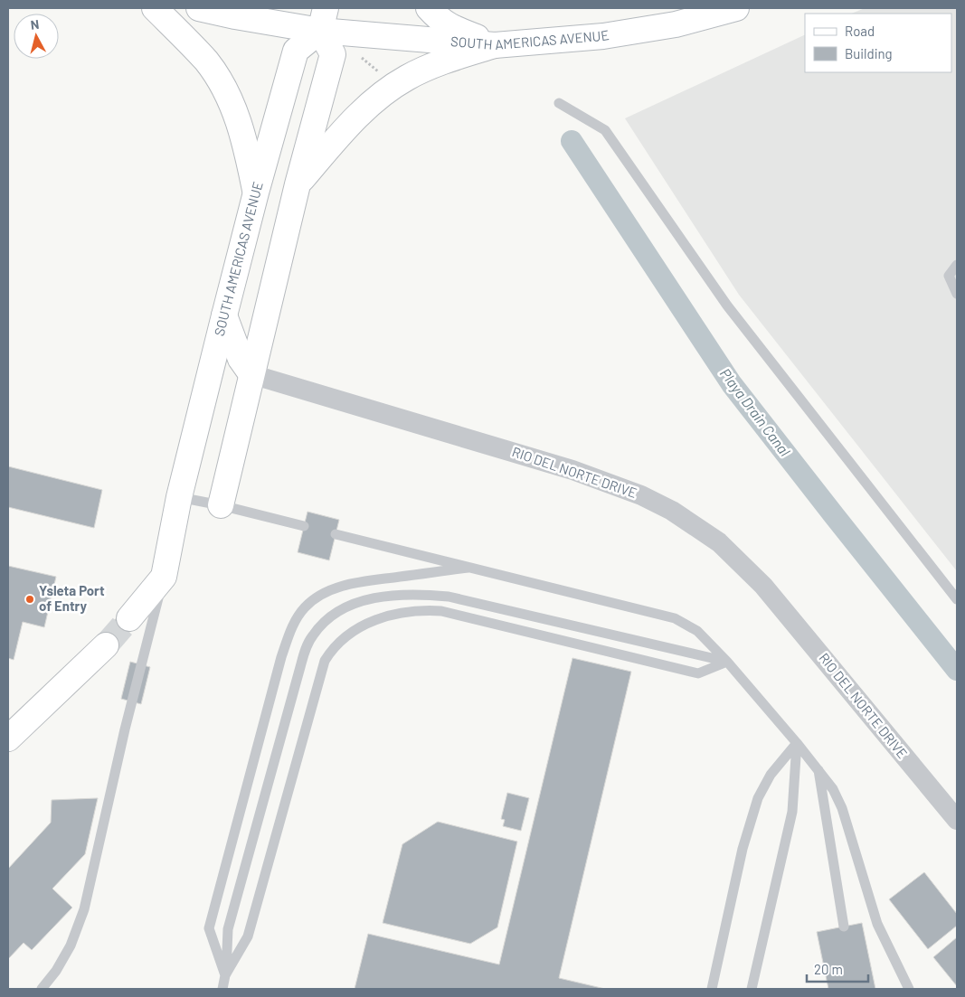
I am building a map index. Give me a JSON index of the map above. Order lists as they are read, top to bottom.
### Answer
{
  "streets": {
    "main road": ["SOUTH AMERICAS AVENUE"],
    "street": ["RIO DEL NORTE DRIVE"]
  },
  "water": ["Playa Drain Canal"],
  "places": ["Ysleta Port of Entry"],
  "legend": ["Road", "Building"],
  "scale_bar": "20 m",
  "north": "top"
}
